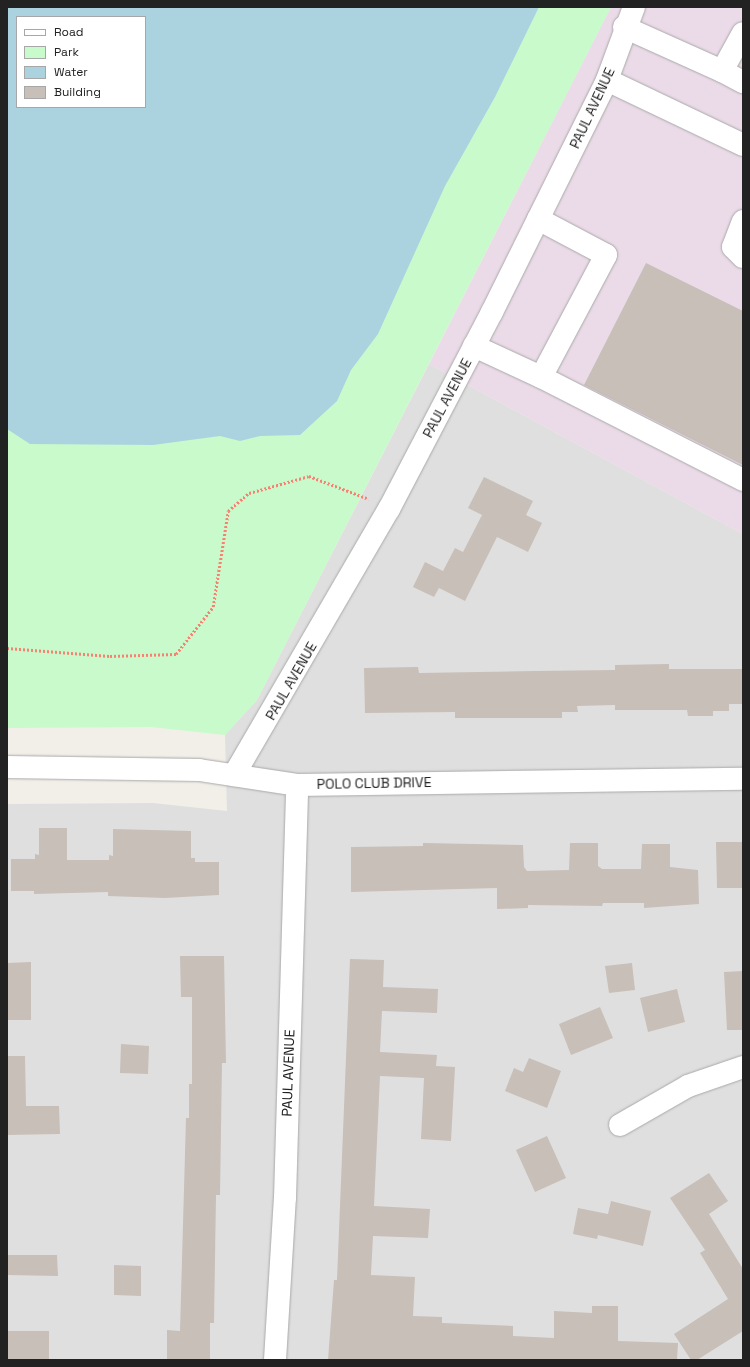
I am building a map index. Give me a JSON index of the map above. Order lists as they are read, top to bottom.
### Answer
{
  "streets": {
    "street": ["PAUL AVENUE", "POLO CLUB DRIVE"]
  },
  "crossings": [
    ["PAUL AVENUE", "POLO CLUB DRIVE"]
  ],
  "legend": [
    "Road",
    "Park",
    "Water",
    "Building"
  ]
}
